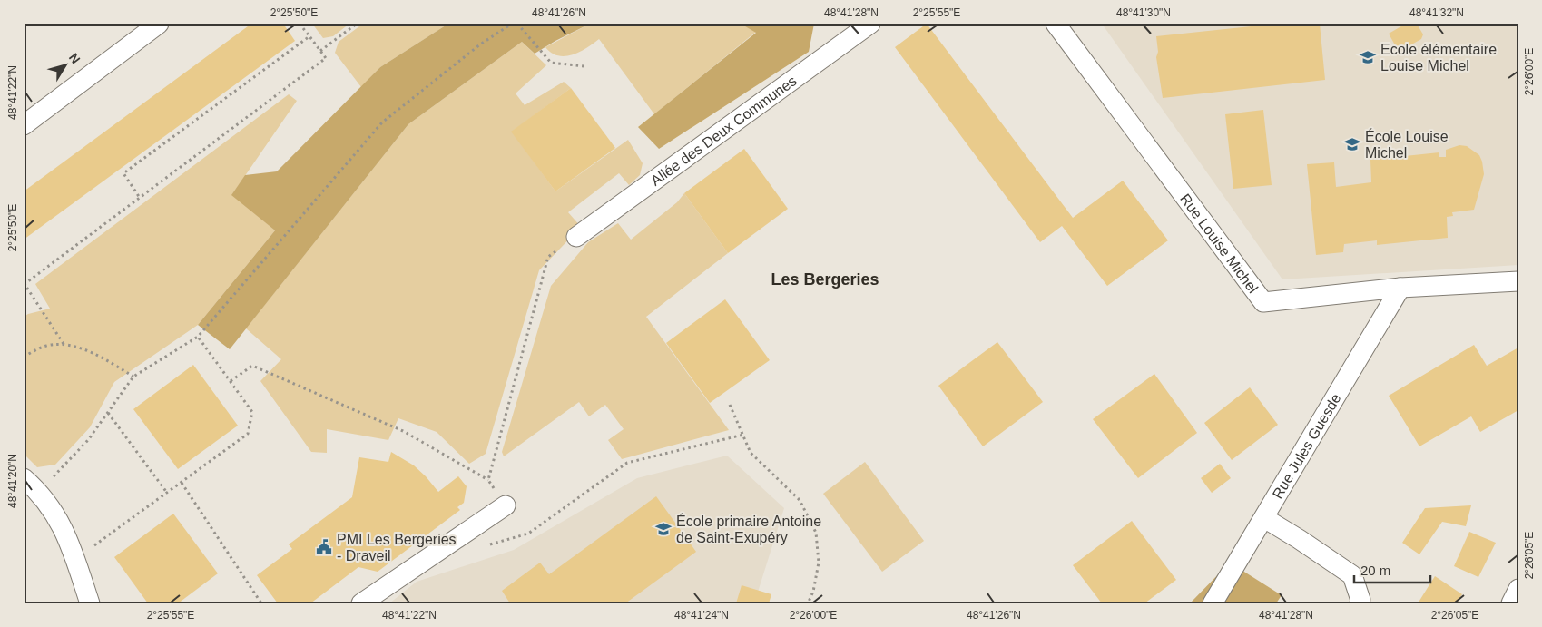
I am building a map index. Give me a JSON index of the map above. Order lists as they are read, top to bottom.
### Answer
{
  "streets": {
    "street": ["Allée des Deux Communes", "Rue Louise Michel", "Rue Jules Guesde"]
  },
  "crossings": [
    ["Rue Louise Michel", "Rue Jules Guesde"]
  ],
  "districts": ["Les Bergeries"],
  "places": {
    "school or university": ["Ecole élémentaire Louise Michel", "École Louise Michel", "École primaire Antoine de Saint-Exupéry"],
    "public building": ["PMI Les Bergeries - Draveil"]
  },
  "scale_bar": "20 m",
  "north": "top right",
  "coordinates": [
    "2°25'50\"E",
    "48°41'26\"N",
    "48°41'28\"N",
    "2°25'55\"E",
    "48°41'30\"N",
    "48°41'32\"N",
    "2°26'00\"E",
    "48°41'22\"N",
    "48°41'20\"N",
    "2°26'05\"E",
    "48°41'24\"N"
  ]
}
